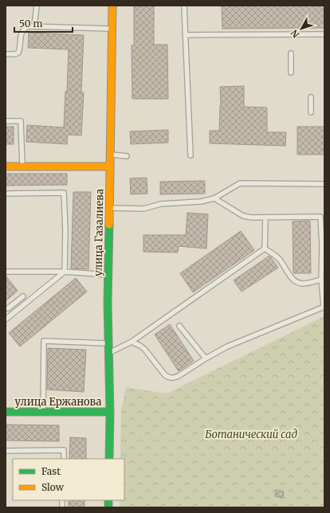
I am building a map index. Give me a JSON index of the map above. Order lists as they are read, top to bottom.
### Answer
{
  "streets": {
    "main road": ["улица Газалиева", "улица Ержанова"]
  },
  "crossings": [
    ["улица Газалиева", "улица Ержанова"]
  ],
  "parks": ["Ботанический сад"],
  "legend": ["Fast", "Slow"],
  "scale_bar": "50 m",
  "north": "bottom left"
}
